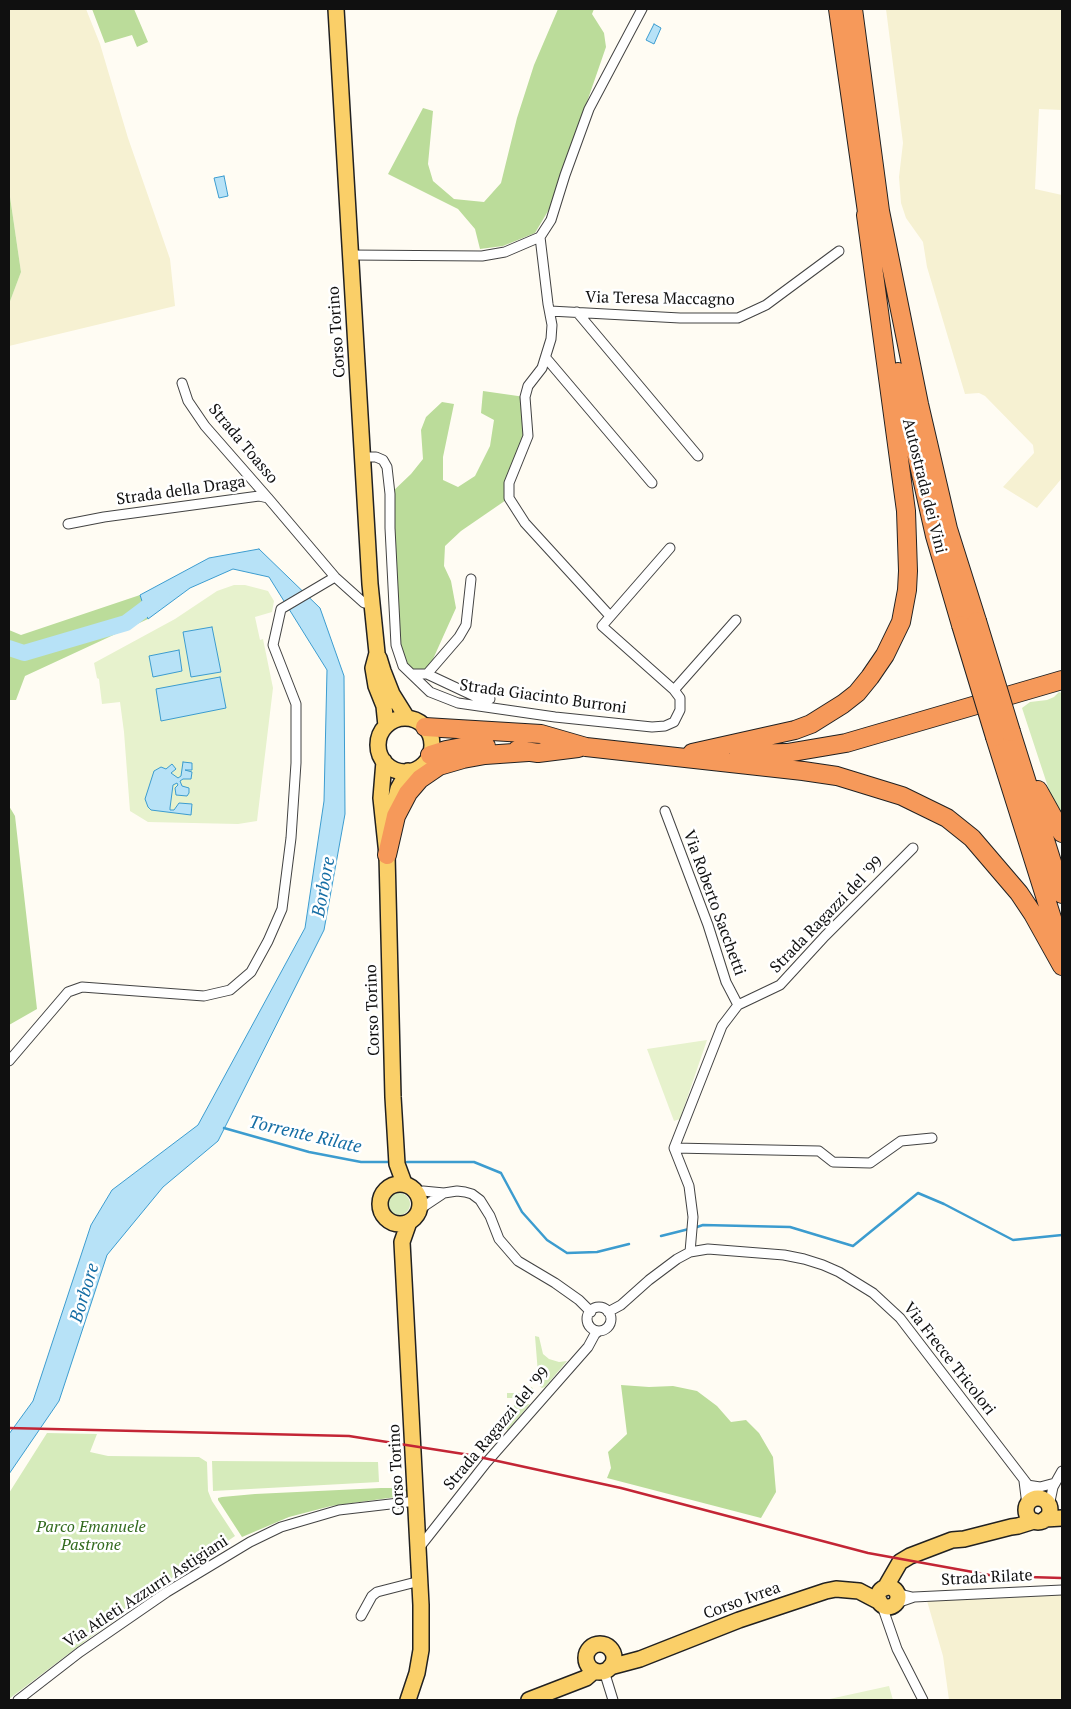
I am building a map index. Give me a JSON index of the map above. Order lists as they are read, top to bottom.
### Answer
{
  "streets": {
    "highway": ["Autostrada dei Vini"],
    "main road": ["Corso Torino", "Corso Ivrea"],
    "street": [
      "Via Teresa Maccagno",
      "Strada Toasso",
      "Strada della Draga",
      "Strada Giacinto Burroni",
      "Via Roberto Sacchetti",
      "Strada Ragazzi del '99",
      "Via Frecce Tricolori",
      "Strada Rilate",
      "Via Atleti Azzurri Astigiani"
    ]
  },
  "crossings": [
    ["Corso Torino", "Strada della Draga"],
    ["Corso Torino", "Strada Giacinto Burroni"],
    ["Corso Torino", "Strada Ragazzi del '99"],
    ["Corso Torino", "Via Atleti Azzurri Astigiani"],
    ["Strada Toasso", "Strada della Draga"],
    ["Via Roberto Sacchetti", "Strada Ragazzi del '99"],
    ["Strada Rilate", "Corso Ivrea"]
  ],
  "water": ["Borbore", "Torrente Rilate"],
  "parks": ["Parco Emanuele Pastrone"]
}
